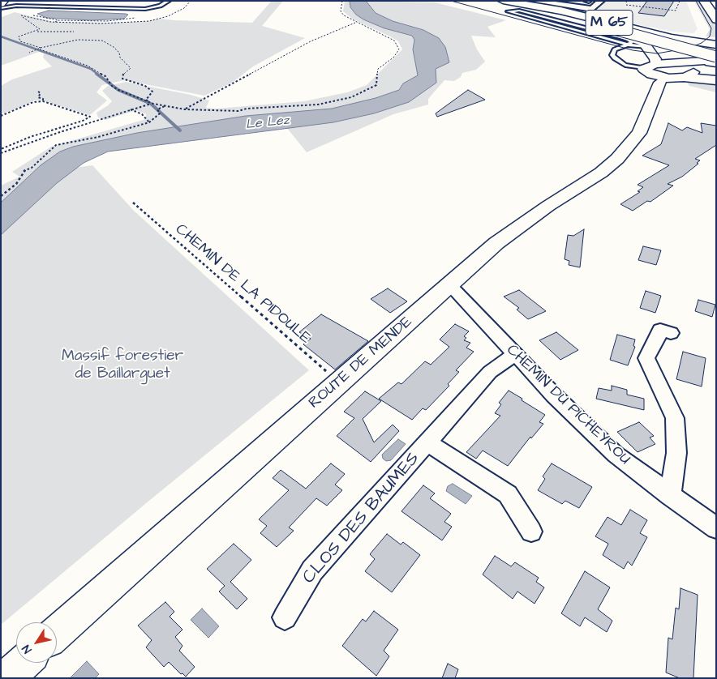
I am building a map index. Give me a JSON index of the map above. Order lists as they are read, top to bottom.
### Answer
{
  "streets": {
    "main road": ["M 65", "ROUTE DE MENDE"],
    "street": ["CHEMIN DU PICHEYROU", "CLOS DES BAUMES"],
    "path": ["CHEMIN DE LA PIDOULE"]
  },
  "crossings": [
    ["M 65", "ROUTE DE MENDE"],
    ["CHEMIN DE LA PIDOULE", "ROUTE DE MENDE"],
    ["ROUTE DE MENDE", "CHEMIN DU PICHEYROU"],
    ["CHEMIN DU PICHEYROU", "CLOS DES BAUMES"]
  ],
  "water": ["Le Lez"],
  "parks": ["Massif forestier de Baillarguet"],
  "north": "bottom left"
}
